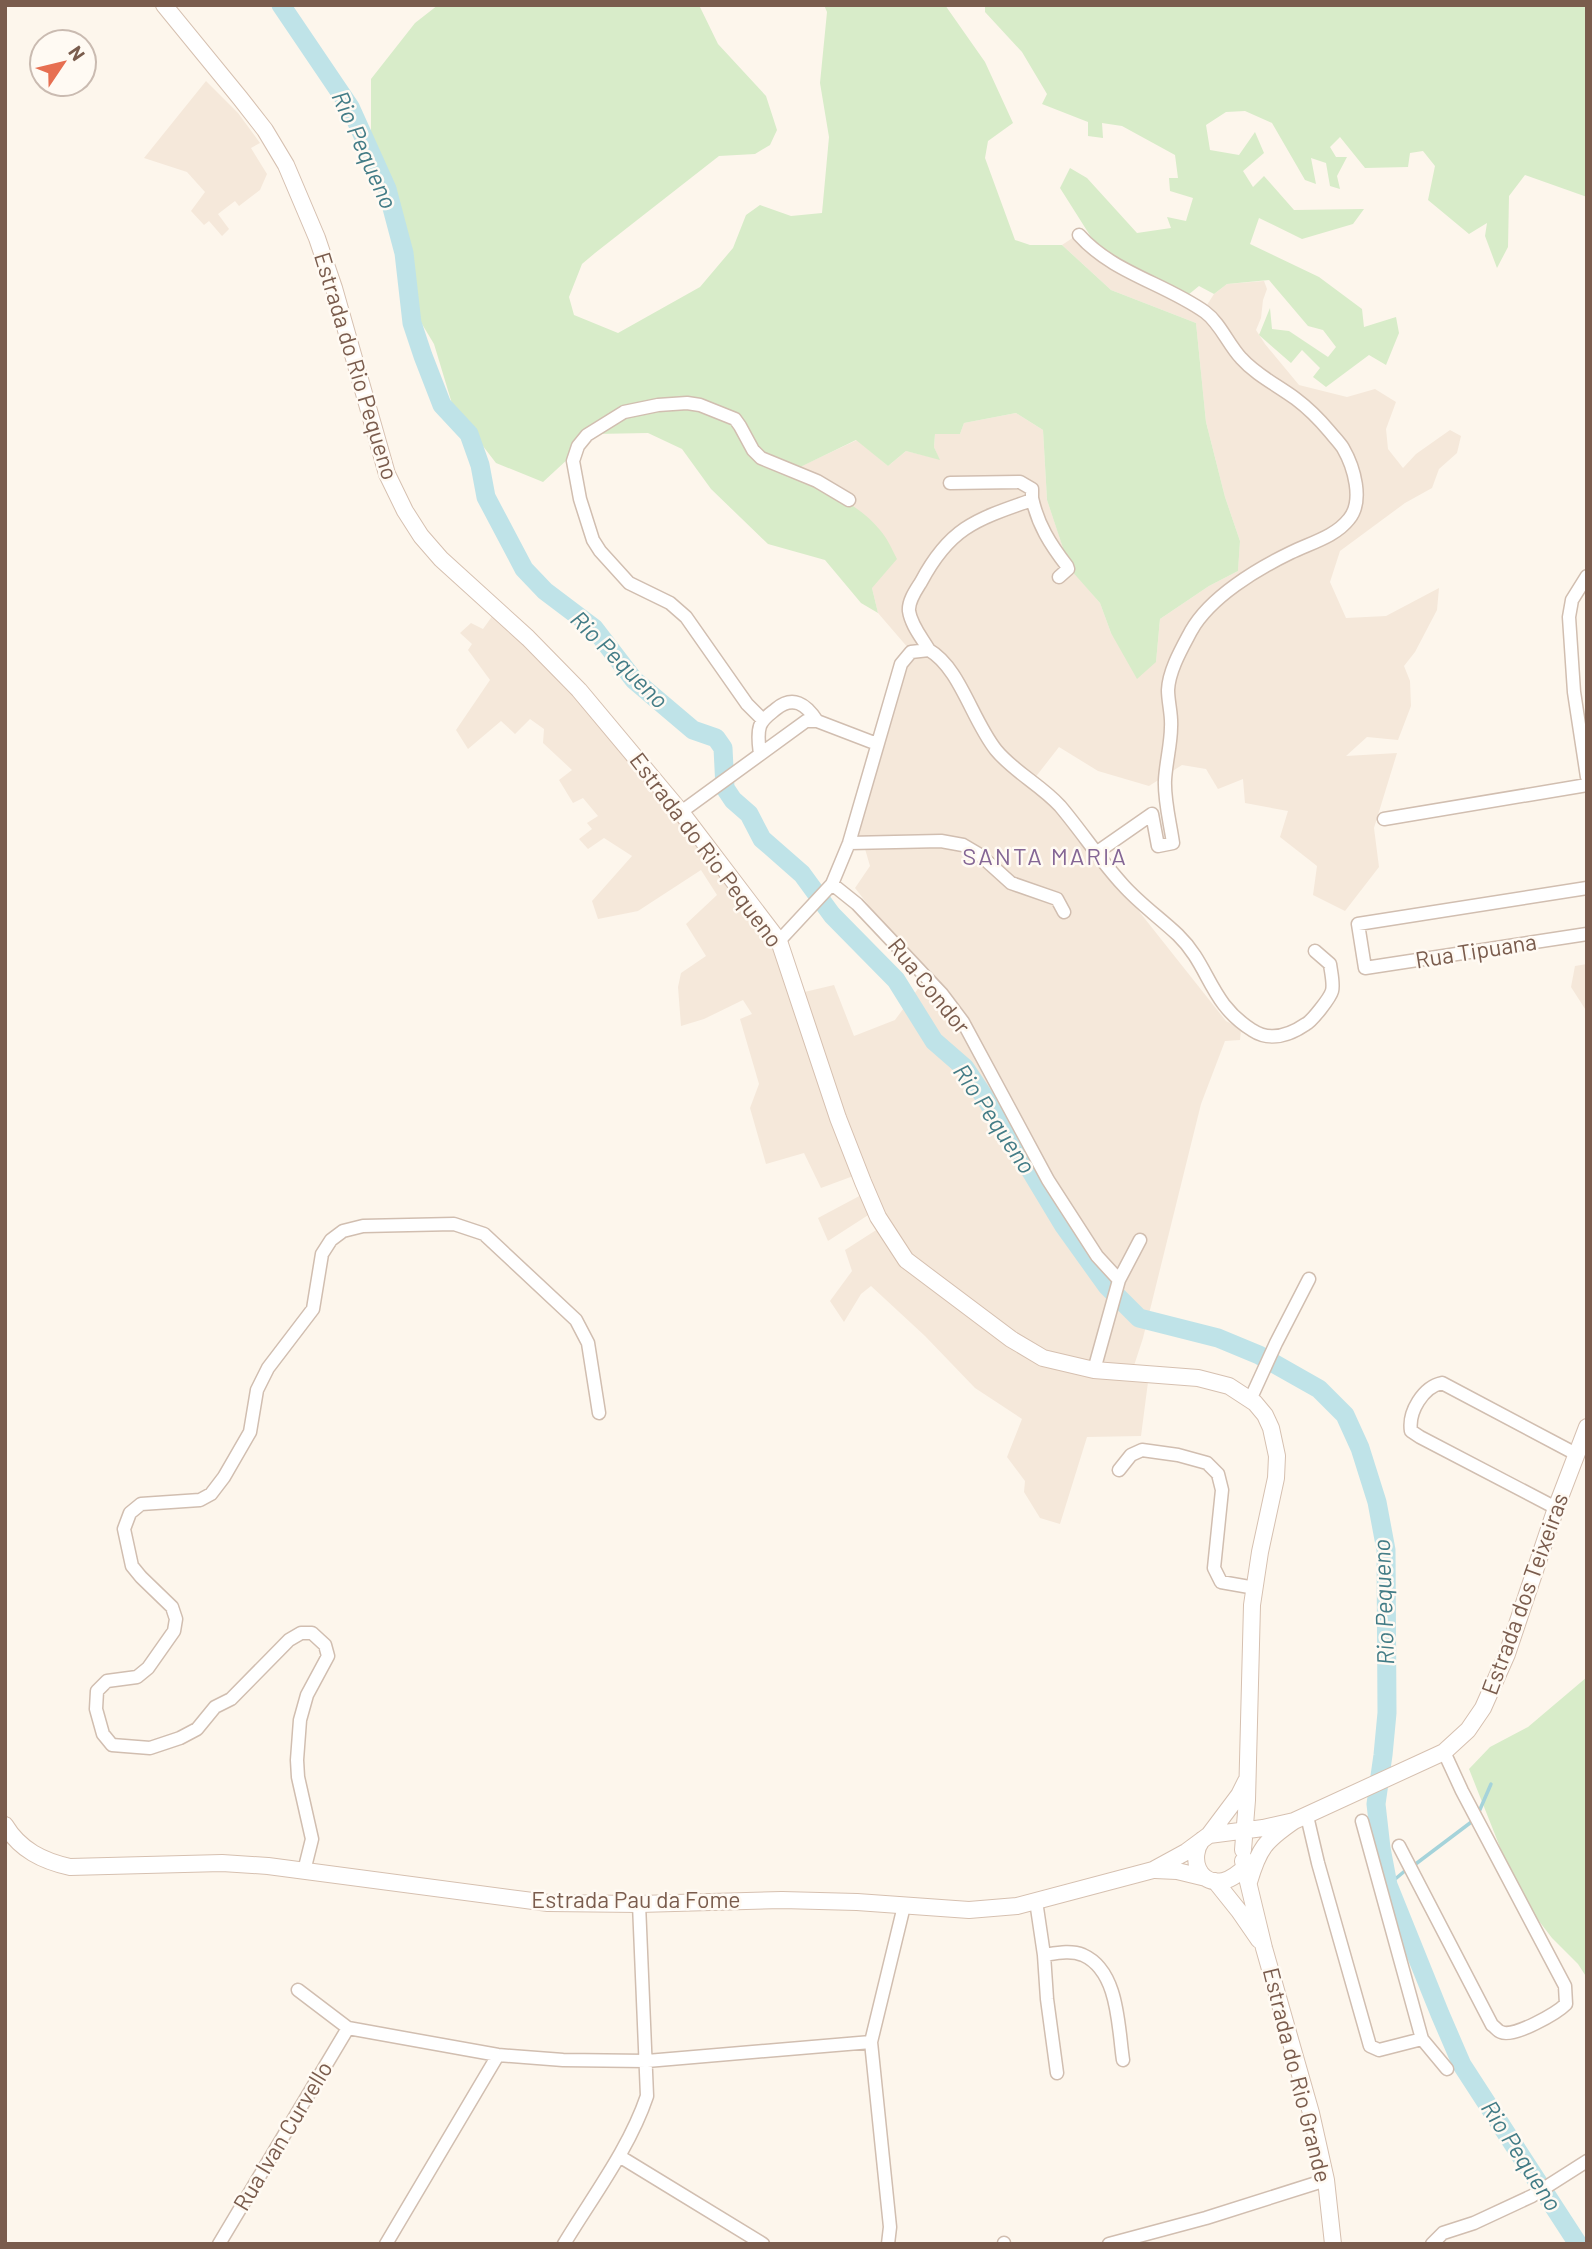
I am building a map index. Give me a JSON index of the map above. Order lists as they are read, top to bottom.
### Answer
{
  "streets": {
    "street": [
      "Estrada do Rio Pequeno",
      "Rua Tipuana",
      "Rua Condor",
      "Estrada dos Teixeiras",
      "Estrada Pau da Fome",
      "Estrada do Rio Grande",
      "Rua Ivan Curvello"
    ]
  },
  "crossings": [
    ["Estrada do Rio Pequeno", "Estrada dos Teixeiras"],
    ["Estrada do Rio Pequeno", "Estrada Pau da Fome"],
    ["Estrada do Rio Pequeno", "Estrada do Rio Grande"],
    ["Estrada dos Teixeiras", "Estrada Pau da Fome"],
    ["Estrada dos Teixeiras", "Estrada do Rio Grande"],
    ["Estrada Pau da Fome", "Estrada do Rio Grande"]
  ],
  "districts": ["SANTA MARIA"],
  "water": ["Rio Pequeno"],
  "north": "top right"
}
